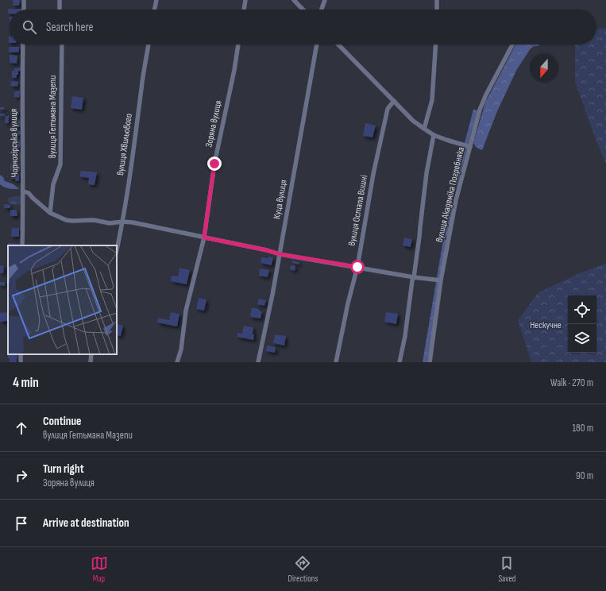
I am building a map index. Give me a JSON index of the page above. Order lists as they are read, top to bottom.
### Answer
{
  "streets": {
    "street": [
      "вулиця Гетьмана Мазепи",
      "Зоряна вулиця",
      "Чорногірська вулиця",
      "вулиця Хвильового",
      "вулиця Академіка Погребняка",
      "Куца вулиця",
      "вулиця Остапа Вишні"
    ]
  },
  "parks": ["Нескучне"],
  "north": "bottom",
  "page": {
    "search": "Search here",
    "heading": ["4 min", "Walk · 270 m"],
    "list": [
      ["Continue", "вулиця Гетьмана Мазепи", "180 m"],
      ["Turn right", "Зоряна вулиця", "90 m"],
      "Arrive at destination"
    ],
    "nav": ["Map", "Directions", "Saved"]
  }
}
